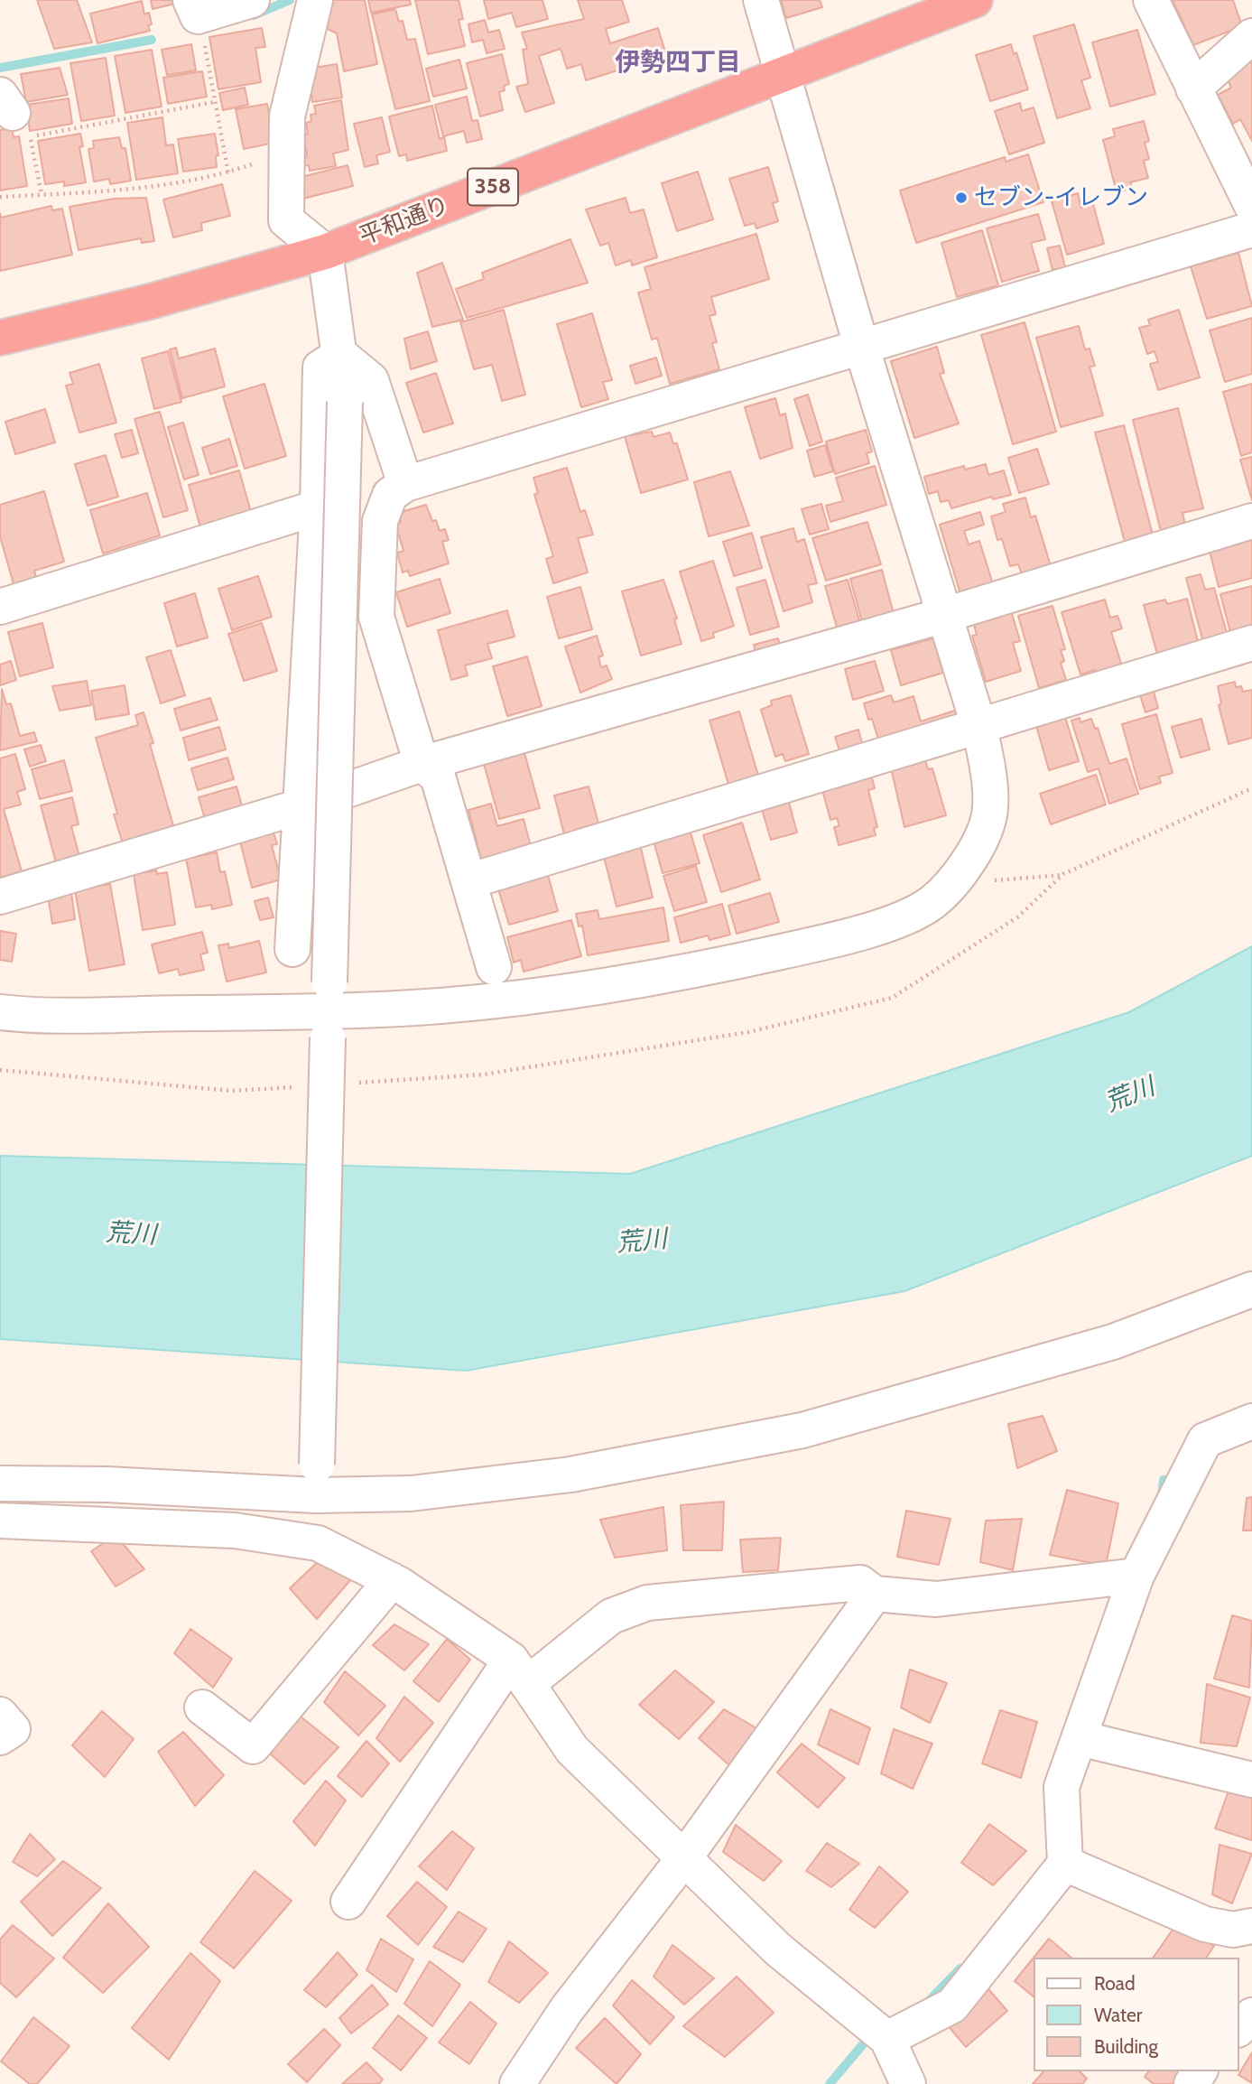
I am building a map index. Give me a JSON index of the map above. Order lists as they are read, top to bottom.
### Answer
{
  "streets": {
    "highway": ["358", "平和通り"]
  },
  "districts": ["伊勢四丁目"],
  "water": ["荒川"],
  "places": ["セブン-イレブン"],
  "legend": ["Road", "Water", "Building"]
}
